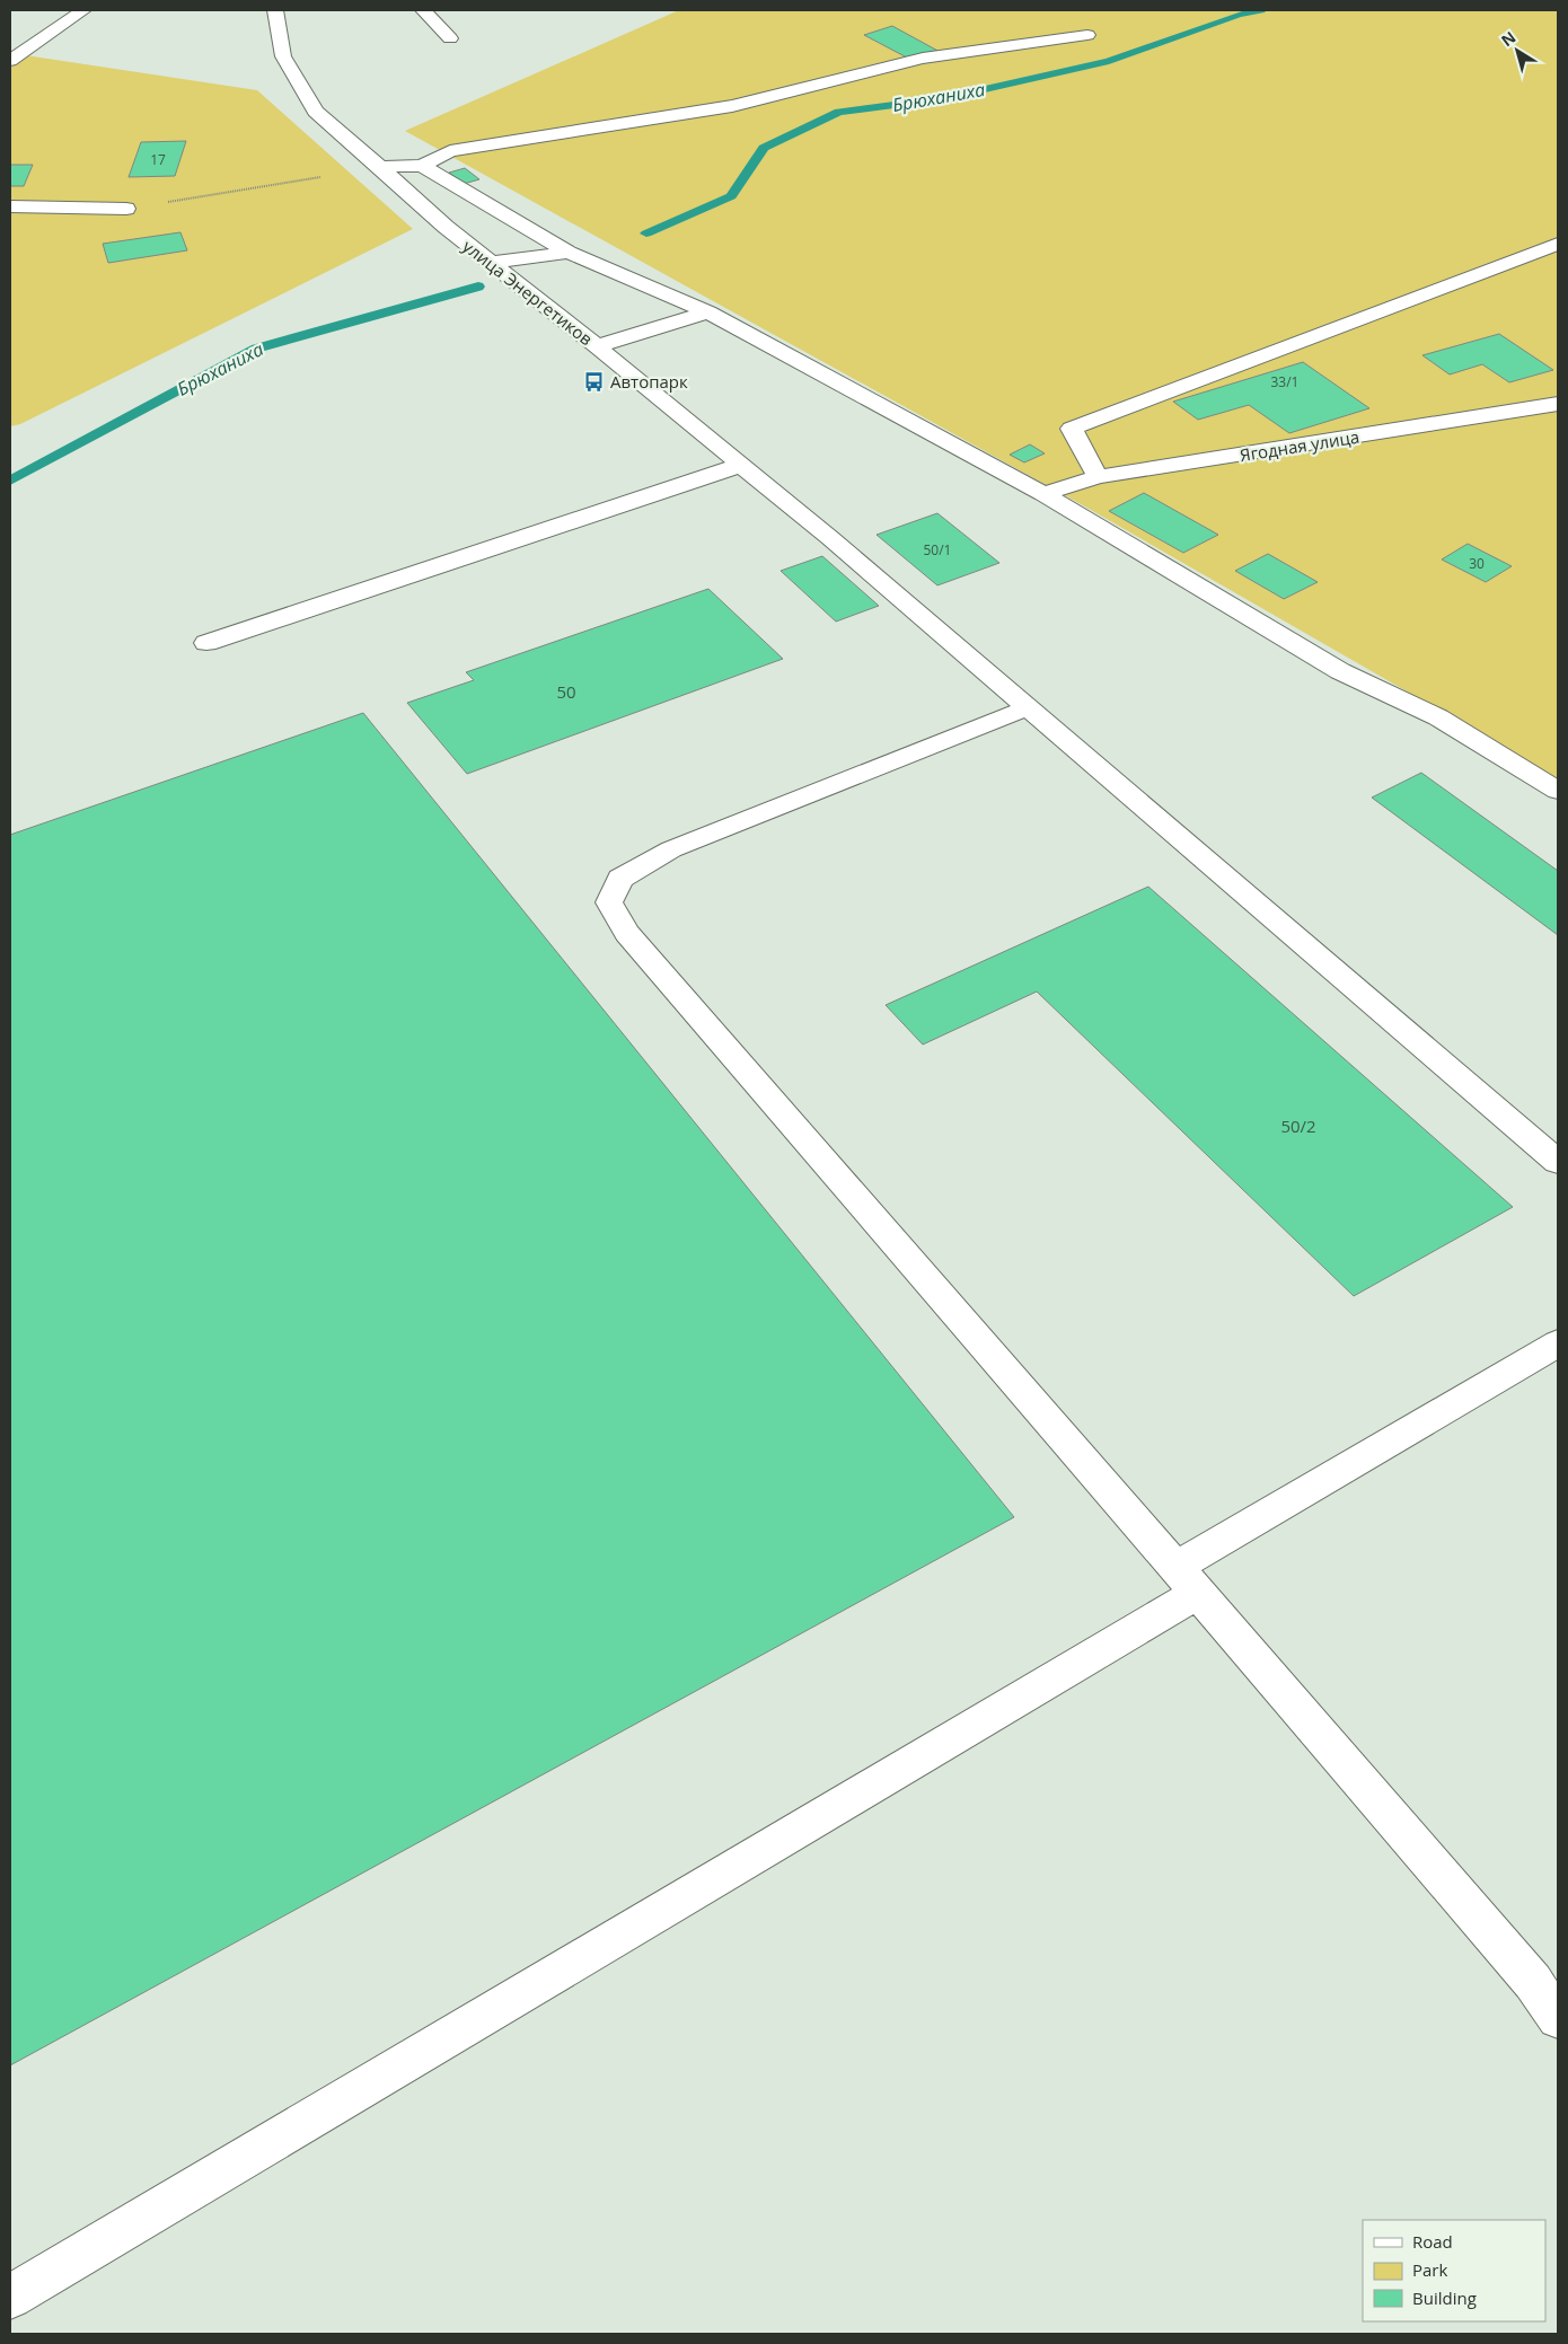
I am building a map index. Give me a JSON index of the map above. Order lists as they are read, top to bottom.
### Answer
{
  "streets": {
    "street": ["улица Энергетиков", "Ягодная улица"]
  },
  "water": ["Брюханиха"],
  "places": {
    "bus stop": ["Автопарк"]
  },
  "house_numbers": [
    "17",
    "33/1",
    "50/1",
    "30",
    "50",
    "50/2"
  ],
  "legend": ["Road", "Park", "Building"],
  "north": "top left"
}
